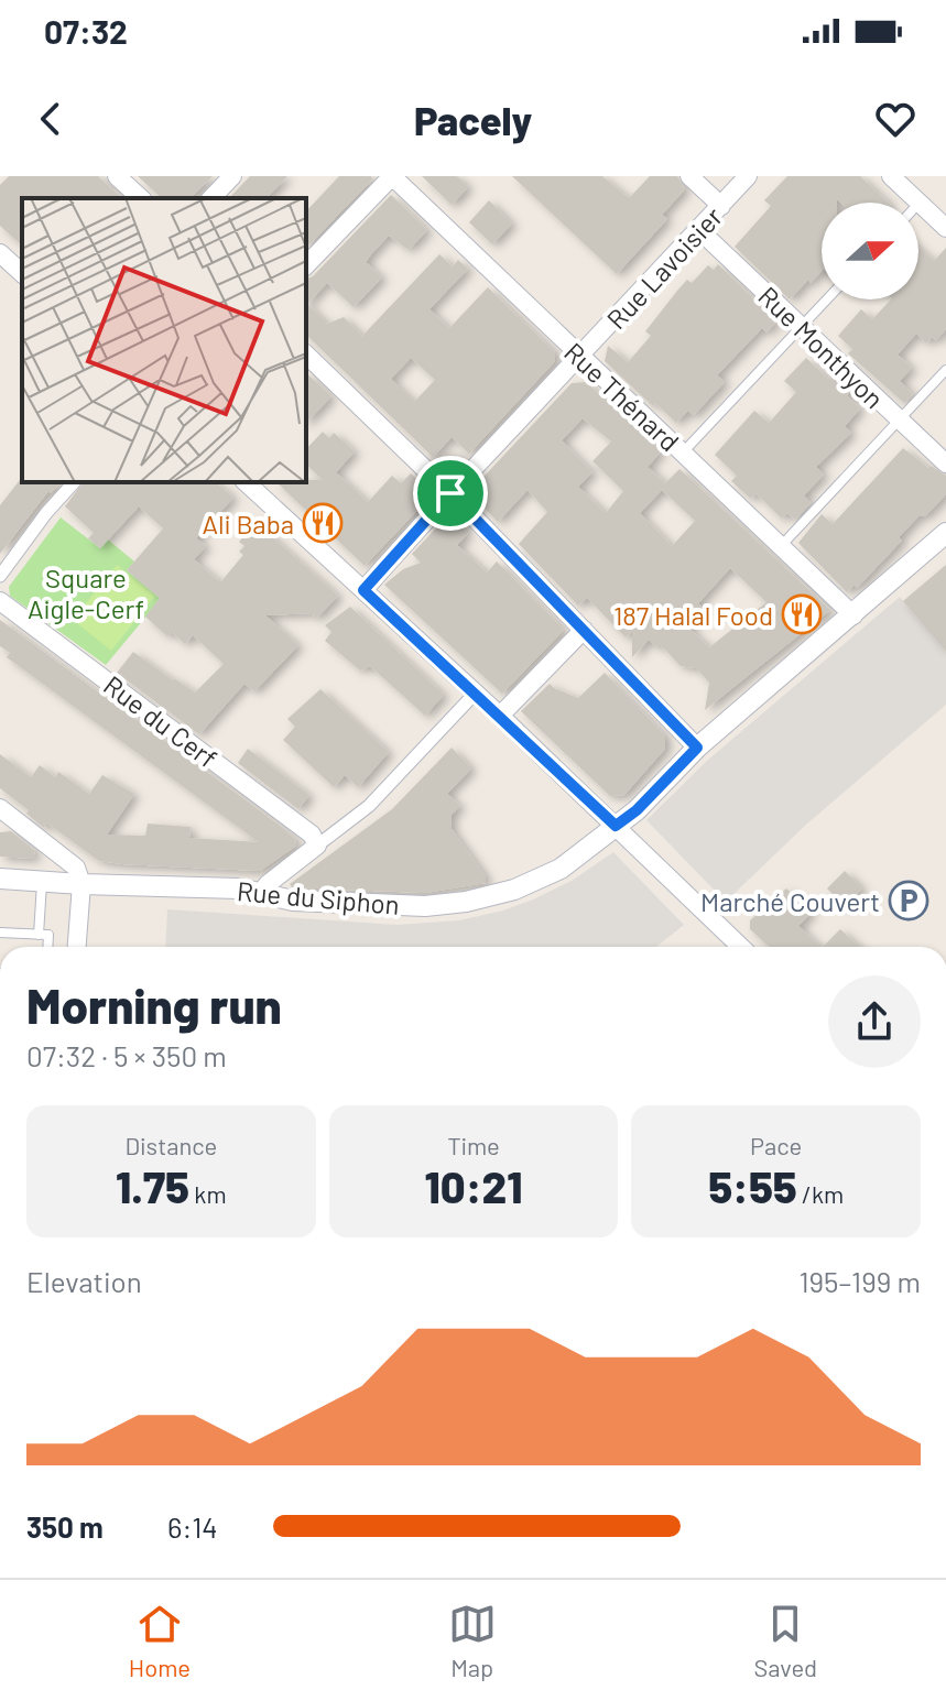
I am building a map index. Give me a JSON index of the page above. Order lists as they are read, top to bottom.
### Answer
{
  "streets": {
    "street": [
      "Rue Lavoisier",
      "Rue Monthyon",
      "Rue Thénard",
      "Rue du Cerf",
      "Rue du Siphon"
    ]
  },
  "crossings": [
    ["Rue Lavoisier", "Rue Monthyon"],
    ["Rue Lavoisier", "Rue Thénard"],
    ["Rue Thénard", "Rue du Siphon"]
  ],
  "parks": ["Square Aigle-Cerf"],
  "places": {
    "restaurant": ["Ali Baba", "187 Halal Food"],
    "parking": ["Marché Couvert"]
  },
  "north": "right",
  "page": {
    "status": "07:32",
    "header": "Pacely",
    "heading": ["Morning run", "07:32 · 5 × 350 m"],
    "stats": [
      ["Distance", "1.75 km"],
      ["Time", "10:21"],
      ["Pace", "5:55 /km"]
    ],
    "chart": ["Elevation", "195–199 m"],
    "list": [
      {
        "name": "350 m",
        "note": "6:14"
      }
    ],
    "tabs": ["Home", "Map", "Saved"]
  }
}
